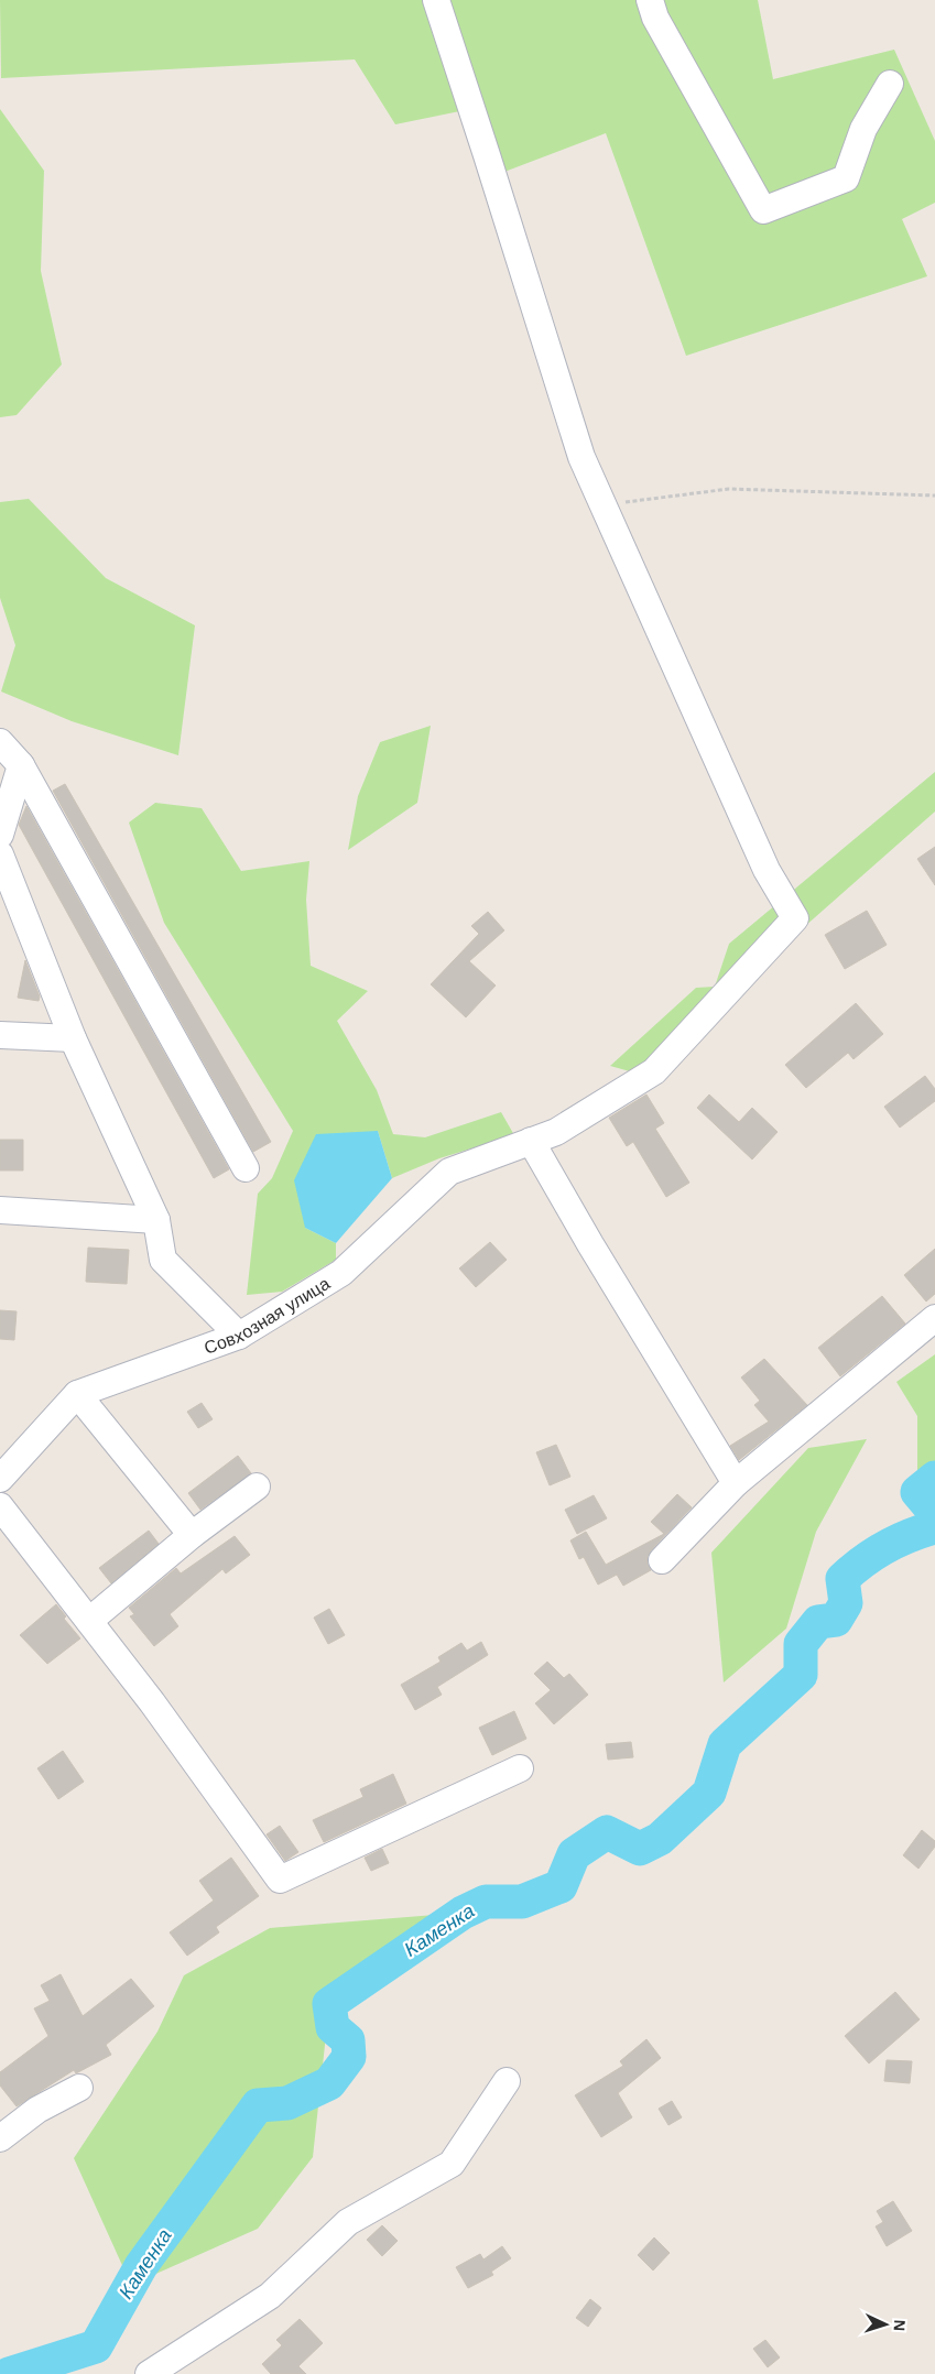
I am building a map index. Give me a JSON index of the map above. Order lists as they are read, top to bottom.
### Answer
{
  "streets": {
    "street": ["Совхозная улица"]
  },
  "water": ["Каменка"],
  "north": "right"
}
